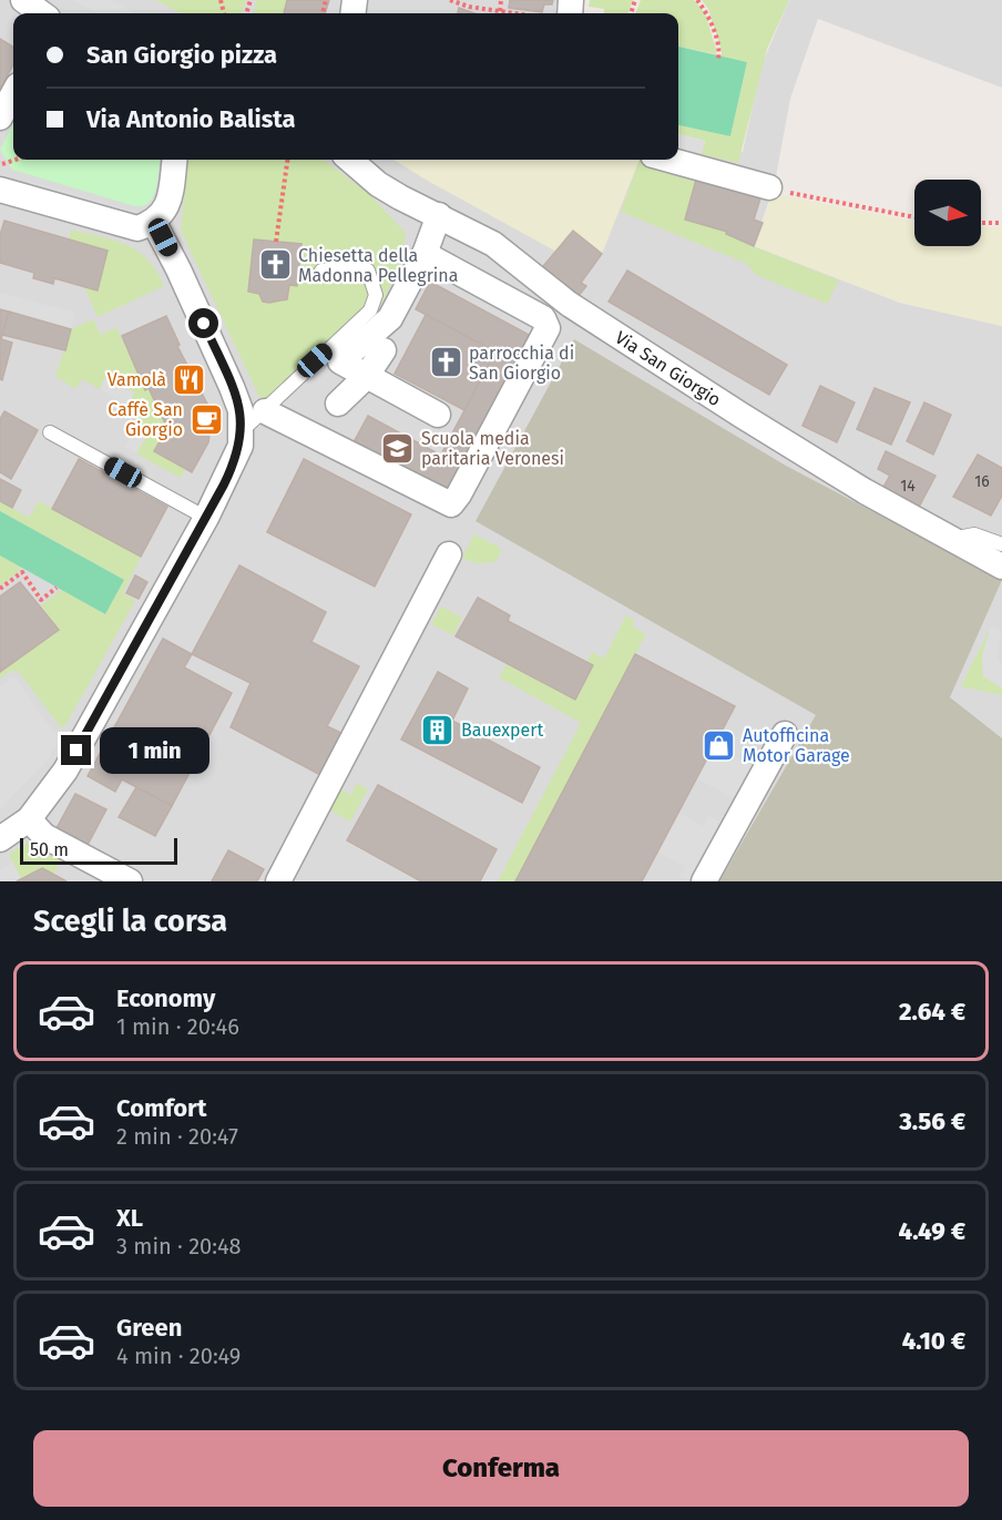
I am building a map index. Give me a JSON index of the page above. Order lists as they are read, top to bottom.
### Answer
{
  "streets": {
    "street": ["Via San Giorgio"]
  },
  "places": {
    "church": ["Chiesetta della Madonna Pellegrina", "parrocchia di San Giorgio"],
    "restaurant": ["Vamolà"],
    "cafe": ["Caffè San Giorgio"],
    "school or university": ["Scuola media paritaria Veronesi"],
    "building": ["Bauexpert"],
    "shop": ["Autofficina Motor Garage"]
  },
  "house_numbers": ["16", "14"],
  "scale_bar": "50 m",
  "north": "right",
  "page": {
    "banner": ["San Giorgio pizza", "Via Antonio Balista"],
    "bubble": "1 min",
    "scale": "50 m",
    "heading": "Scegli la corsa",
    "list": [
      {
        "name": "Economy",
        "note": "1 min · 20:46",
        "value": "2.64 €"
      },
      {
        "name": "Comfort",
        "note": "2 min · 20:47",
        "value": "3.56 €"
      },
      {
        "name": "XL",
        "note": "3 min · 20:48",
        "value": "4.49 €"
      },
      {
        "name": "Green",
        "note": "4 min · 20:49",
        "value": "4.10 €"
      }
    ],
    "buttons": "Conferma"
  }
}
